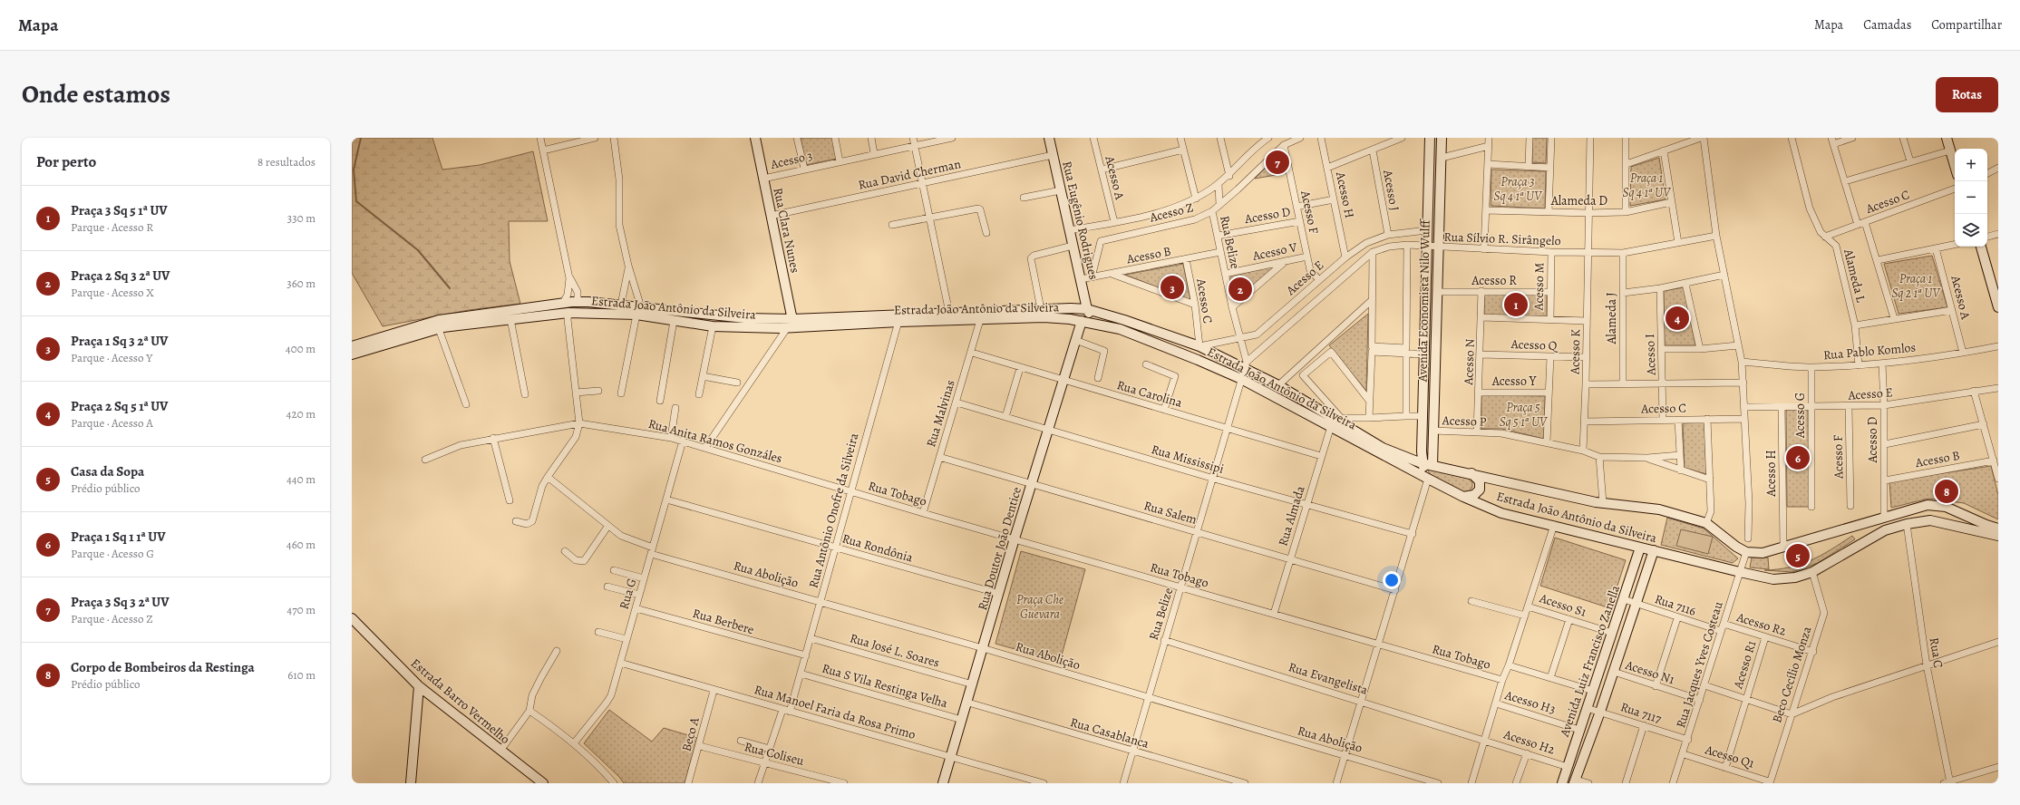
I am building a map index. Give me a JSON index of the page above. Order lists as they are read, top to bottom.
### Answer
{
  "streets": {
    "main road": [
      "Rua Eugênio Rodrigues",
      "Rua Clara Nunes",
      "Avenida Economista Nilo Wulff",
      "Estrada João Antônio da Silveira",
      "Rua Doutor João Dentice",
      "Avenida Luiz Francisco Zanella",
      "Estrada Barro Vermelho"
    ],
    "street": [
      "Acesso 3",
      "Rua David Cherman",
      "Acesso A",
      "Acesso J",
      "Acesso H",
      "Alameda D",
      "Acesso C",
      "Acesso Z",
      "Acesso F",
      "Acesso D",
      "Rua Sílvio R. Sirângelo",
      "Rua Belize",
      "Acesso V",
      "Acesso B",
      "Alameda L",
      "Acesso E",
      "Acesso R",
      "Acesso M",
      "Alameda J",
      "Acesso Q",
      "Rua Pablo Komlos",
      "Acesso K",
      "Acesso I",
      "Acesso N",
      "Acesso Y",
      "Rua Carolina",
      "Rua Malvinas",
      "Acesso G",
      "Acesso P",
      "Rua Anita Ramos Gonzáles",
      "Rua Mississipi",
      "Rua Tobago",
      "Rua Antônio Onofre da Silveira",
      "Rua Salem",
      "Rua Almada",
      "Rua Rondônia",
      "Rua Abolição",
      "Rua G",
      "Acesso S1",
      "Rua 7116",
      "Rua Berbere",
      "Acesso R2",
      "Rua José L. Soares",
      "Rua C",
      "Rua Jacques Yves Costeau",
      "Acesso R1",
      "Acesso N1",
      "Beco Cecílio Monza",
      "Rua Evangelista",
      "Rua S Vila Restinga Velha",
      "Acesso H3",
      "Rua Manoel Faria da Rosa Primo",
      "Rua 7117",
      "Rua Casablanca",
      "Beco A",
      "Acesso H2",
      "Rua Coliseu",
      "Acesso Q1"
    ]
  },
  "crossings": [
    ["Acesso 3", "Rua Clara Nunes"],
    ["Rua David Cherman", "Rua Eugênio Rodrigues"],
    ["Rua David Cherman", "Rua Clara Nunes"],
    ["Acesso A", "Rua Pablo Komlos"],
    ["Acesso J", "Acesso E"],
    ["Acesso H", "Acesso E"],
    ["Acesso C", "Acesso B"],
    ["Acesso C", "Alameda L"],
    ["Acesso C", "Acesso E"],
    ["Acesso C", "Estrada João Antônio da Silveira"],
    ["Acesso C", "Acesso K"],
    ["Acesso C", "Acesso I"],
    ["Acesso Z", "Acesso F"],
    ["Acesso Z", "Rua Belize"],
    ["Acesso Z", "Acesso B"],
    ["Acesso F", "Acesso D"],
    ["Acesso F", "Acesso V"],
    ["Acesso F", "Acesso E"],
    ["Acesso D", "Rua Belize"],
    ["Acesso D", "Acesso B"],
    ["Acesso D", "Acesso E"],
    ["Acesso D", "Rua Pablo Komlos"],
    ["Rua Eugênio Rodrigues", "Acesso B"],
    ["Rua Eugênio Rodrigues", "Estrada João Antônio da Silveira"],
    ["Rua Clara Nunes", "Estrada João Antônio da Silveira"],
    ["Rua Sílvio R. Sirângelo", "Rua Belize"],
    ["Rua Sílvio R. Sirângelo", "Acesso M"],
    ["Rua Sílvio R. Sirângelo", "Avenida Economista Nilo Wulff"],
    ["Rua Sílvio R. Sirângelo", "Estrada João Antônio da Silveira"],
    ["Rua Sílvio R. Sirângelo", "Alameda J"],
    ["Rua Sílvio R. Sirângelo", "Acesso K"],
    ["Rua Belize", "Acesso V"],
    ["Rua Belize", "Acesso B"],
    ["Rua Belize", "Acesso E"],
    ["Rua Belize", "Estrada João Antônio da Silveira"],
    ["Rua Belize", "Rua Carolina"],
    ["Rua Belize", "Rua Mississipi"],
    ["Rua Belize", "Rua Tobago"],
    ["Rua Belize", "Rua Salem"],
    ["Rua Belize", "Rua Abolição"],
    ["Rua Belize", "Rua Evangelista"],
    ["Rua Belize", "Rua Casablanca"],
    ["Alameda L", "Rua Pablo Komlos"],
    ["Acesso E", "Avenida Economista Nilo Wulff"],
    ["Acesso E", "Estrada João Antônio da Silveira"],
    ["Acesso E", "Acesso G"],
    ["Acesso R", "Acesso M"],
    ["Acesso R", "Avenida Economista Nilo Wulff"],
    ["Acesso R", "Acesso N"],
    ["Avenida Economista Nilo Wulff", "Estrada João Antônio da Silveira"],
    ["Avenida Economista Nilo Wulff", "Acesso P"],
    ["Estrada João Antônio da Silveira", "Rua Malvinas"],
    ["Estrada João Antônio da Silveira", "Rua Antônio Onofre da Silveira"],
    ["Estrada João Antônio da Silveira", "Rua Almada"],
    ["Estrada João Antônio da Silveira", "Rua Doutor João Dentice"],
    ["Estrada João Antônio da Silveira", "Rua C"],
    ["Estrada João Antônio da Silveira", "Avenida Luiz Francisco Zanella"],
    ["Estrada João Antônio da Silveira", "Rua Jacques Yves Costeau"],
    ["Estrada João Antônio da Silveira", "Beco Cecílio Monza"],
    ["Acesso Q", "Acesso K"],
    ["Acesso Q", "Acesso N"],
    ["Rua Pablo Komlos", "Acesso G"],
    ["Acesso K", "Acesso P"],
    ["Acesso N", "Acesso Y"],
    ["Acesso N", "Acesso P"],
    ["Rua Carolina", "Rua Malvinas"],
    ["Rua Carolina", "Rua Almada"],
    ["Rua Carolina", "Rua Doutor João Dentice"],
    ["Rua Malvinas", "Rua Mississipi"],
    ["Rua Malvinas", "Rua Tobago"],
    ["Rua Malvinas", "Rua Salem"],
    ["Rua Anita Ramos Gonzáles", "Rua Tobago"],
    ["Rua Anita Ramos Gonzáles", "Rua Antônio Onofre da Silveira"],
    ["Rua Anita Ramos Gonzáles", "Rua G"],
    ["Rua Mississipi", "Rua Almada"],
    ["Rua Mississipi", "Rua Doutor João Dentice"],
    ["Rua Tobago", "Rua Antônio Onofre da Silveira"],
    ["Rua Tobago", "Rua Almada"],
    ["Rua Tobago", "Rua Doutor João Dentice"],
    ["Rua Antônio Onofre da Silveira", "Rua Rondônia"],
    ["Rua Antônio Onofre da Silveira", "Rua Abolição"],
    ["Rua Antônio Onofre da Silveira", "Rua Berbere"],
    ["Rua Antônio Onofre da Silveira", "Rua José L. Soares"],
    ["Rua Antônio Onofre da Silveira", "Rua S Vila Restinga Velha"],
    ["Rua Antônio Onofre da Silveira", "Rua Manoel Faria da Rosa Primo"],
    ["Rua Antônio Onofre da Silveira", "Rua Coliseu"],
    ["Rua Salem", "Rua Almada"],
    ["Rua Salem", "Rua Doutor João Dentice"],
    ["Rua Rondônia", "Rua Doutor João Dentice"],
    ["Rua Rondônia", "Rua G"],
    ["Rua Doutor João Dentice", "Rua Abolição"],
    ["Rua Doutor João Dentice", "Rua José L. Soares"],
    ["Rua Doutor João Dentice", "Rua S Vila Restinga Velha"],
    ["Rua Doutor João Dentice", "Rua Manoel Faria da Rosa Primo"],
    ["Rua Doutor João Dentice", "Rua Casablanca"],
    ["Rua Abolição", "Rua G"],
    ["Rua G", "Rua Berbere"],
    ["Rua G", "Rua Manoel Faria da Rosa Primo"],
    ["Acesso S1", "Avenida Luiz Francisco Zanella"],
    ["Rua 7116", "Avenida Luiz Francisco Zanella"],
    ["Rua 7116", "Rua Jacques Yves Costeau"],
    ["Acesso R2", "Rua Jacques Yves Costeau"],
    ["Acesso R2", "Acesso R1"],
    ["Acesso R2", "Beco Cecílio Monza"],
    ["Avenida Luiz Francisco Zanella", "Acesso N1"],
    ["Avenida Luiz Francisco Zanella", "Acesso H3"],
    ["Avenida Luiz Francisco Zanella", "Rua 7117"],
    ["Avenida Luiz Francisco Zanella", "Acesso H2"],
    ["Rua Jacques Yves Costeau", "Acesso N1"],
    ["Rua Jacques Yves Costeau", "Rua 7117"],
    ["Rua Jacques Yves Costeau", "Acesso Q1"],
    ["Acesso R1", "Acesso Q1"],
    ["Beco Cecílio Monza", "Acesso Q1"],
    ["Rua Evangelista", "Acesso H2"],
    ["Rua Manoel Faria da Rosa Primo", "Beco A"],
    ["Beco A", "Rua Coliseu"]
  ],
  "parks": [
    "Praça 1 Sq 4 1ª UV",
    "Praça 3 Sq 4 1ª UV",
    "Praça 1 Sq 2 1ª UV",
    "Praça 5 Sq 5 1ª UV",
    "Praça Che Guevara"
  ],
  "page": {
    "header": "Mapa",
    "nav": ["Mapa", "Camadas", "Compartilhar"],
    "title": "Onde estamos",
    "buttons": "Rotas",
    "heading": ["Por perto", "8 resultados"],
    "map_buttons": ["+", "−"],
    "pins": [
      "7",
      "3",
      "2",
      "1",
      "4",
      "6",
      "8",
      "5"
    ],
    "list": [
      {
        "mark": "1",
        "name": "Praça 3 Sq 5 1ª UV",
        "note": "Parque · Acesso R",
        "value": "330 m"
      },
      {
        "mark": "2",
        "name": "Praça 2 Sq 3 2ª UV",
        "note": "Parque · Acesso X",
        "value": "360 m"
      },
      {
        "mark": "3",
        "name": "Praça 1 Sq 3 2ª UV",
        "note": "Parque · Acesso Y",
        "value": "400 m"
      },
      {
        "mark": "4",
        "name": "Praça 2 Sq 5 1ª UV",
        "note": "Parque · Acesso A",
        "value": "420 m"
      },
      {
        "mark": "5",
        "name": "Casa da Sopa",
        "note": "Prédio público",
        "value": "440 m"
      },
      {
        "mark": "6",
        "name": "Praça 1 Sq 1 1ª UV",
        "note": "Parque · Acesso G",
        "value": "460 m"
      },
      {
        "mark": "7",
        "name": "Praça 3 Sq 3 2ª UV",
        "note": "Parque · Acesso Z",
        "value": "470 m"
      },
      {
        "mark": "8",
        "name": "Corpo de Bombeiros da Restinga",
        "note": "Prédio público",
        "value": "610 m"
      }
    ]
  }
}
